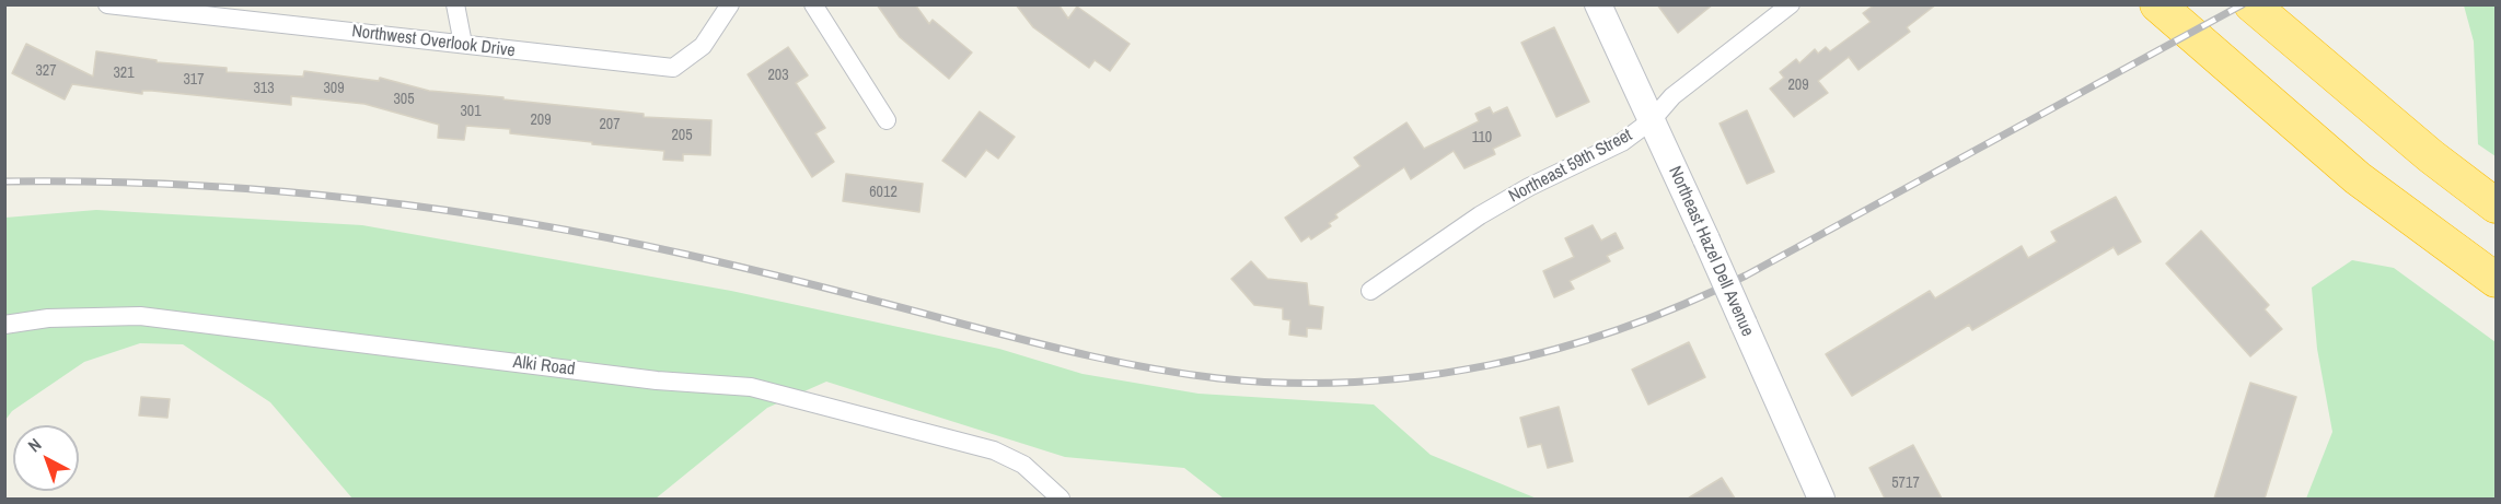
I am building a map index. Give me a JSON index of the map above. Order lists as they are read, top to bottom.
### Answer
{
  "streets": {
    "street": [
      "Northwest Overlook Drive",
      "Northeast 59th Street",
      "Northeast Hazel Dell Avenue",
      "Alki Road"
    ]
  },
  "crossings": [
    ["Northeast 59th Street", "Northeast Hazel Dell Avenue"]
  ],
  "house_numbers": [
    "327",
    "321",
    "203",
    "317",
    "209",
    "313",
    "309",
    "305",
    "301",
    "209",
    "207",
    "205",
    "110",
    "6012",
    "5717"
  ],
  "north": "top left"
}
